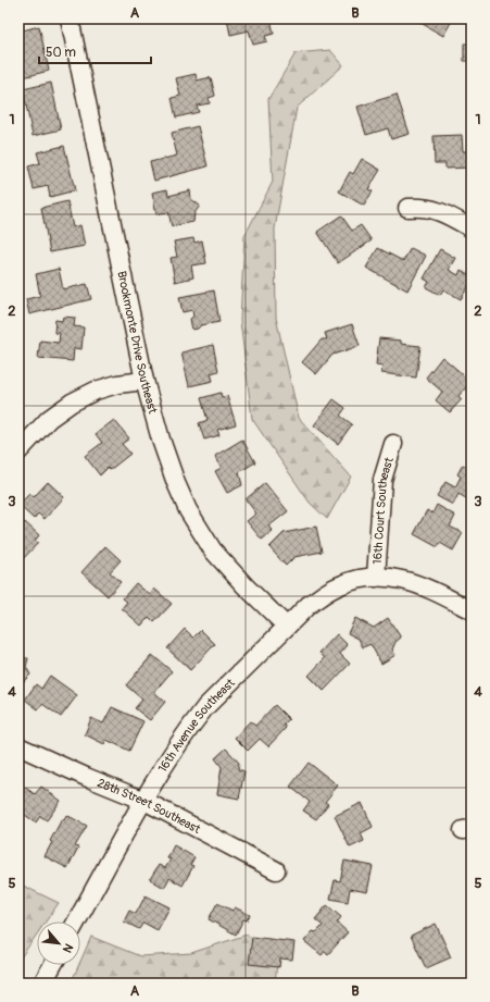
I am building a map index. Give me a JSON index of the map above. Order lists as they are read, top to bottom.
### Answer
{
  "streets": {
    "street": [
      "Brookmonte Drive Southeast",
      "16th Court Southeast",
      "16th Avenue Southeast",
      "28th Street Southeast"
    ]
  },
  "crossings": [
    ["Brookmonte Drive Southeast", "16th Avenue Southeast"],
    ["16th Court Southeast", "16th Avenue Southeast"],
    ["16th Avenue Southeast", "28th Street Southeast"]
  ],
  "scale_bar": "50 m",
  "north": "bottom right",
  "grid": {
    "columns": ["A", "B"],
    "rows": [
      "1",
      "2",
      "3",
      "4",
      "5"
    ]
  }
}
